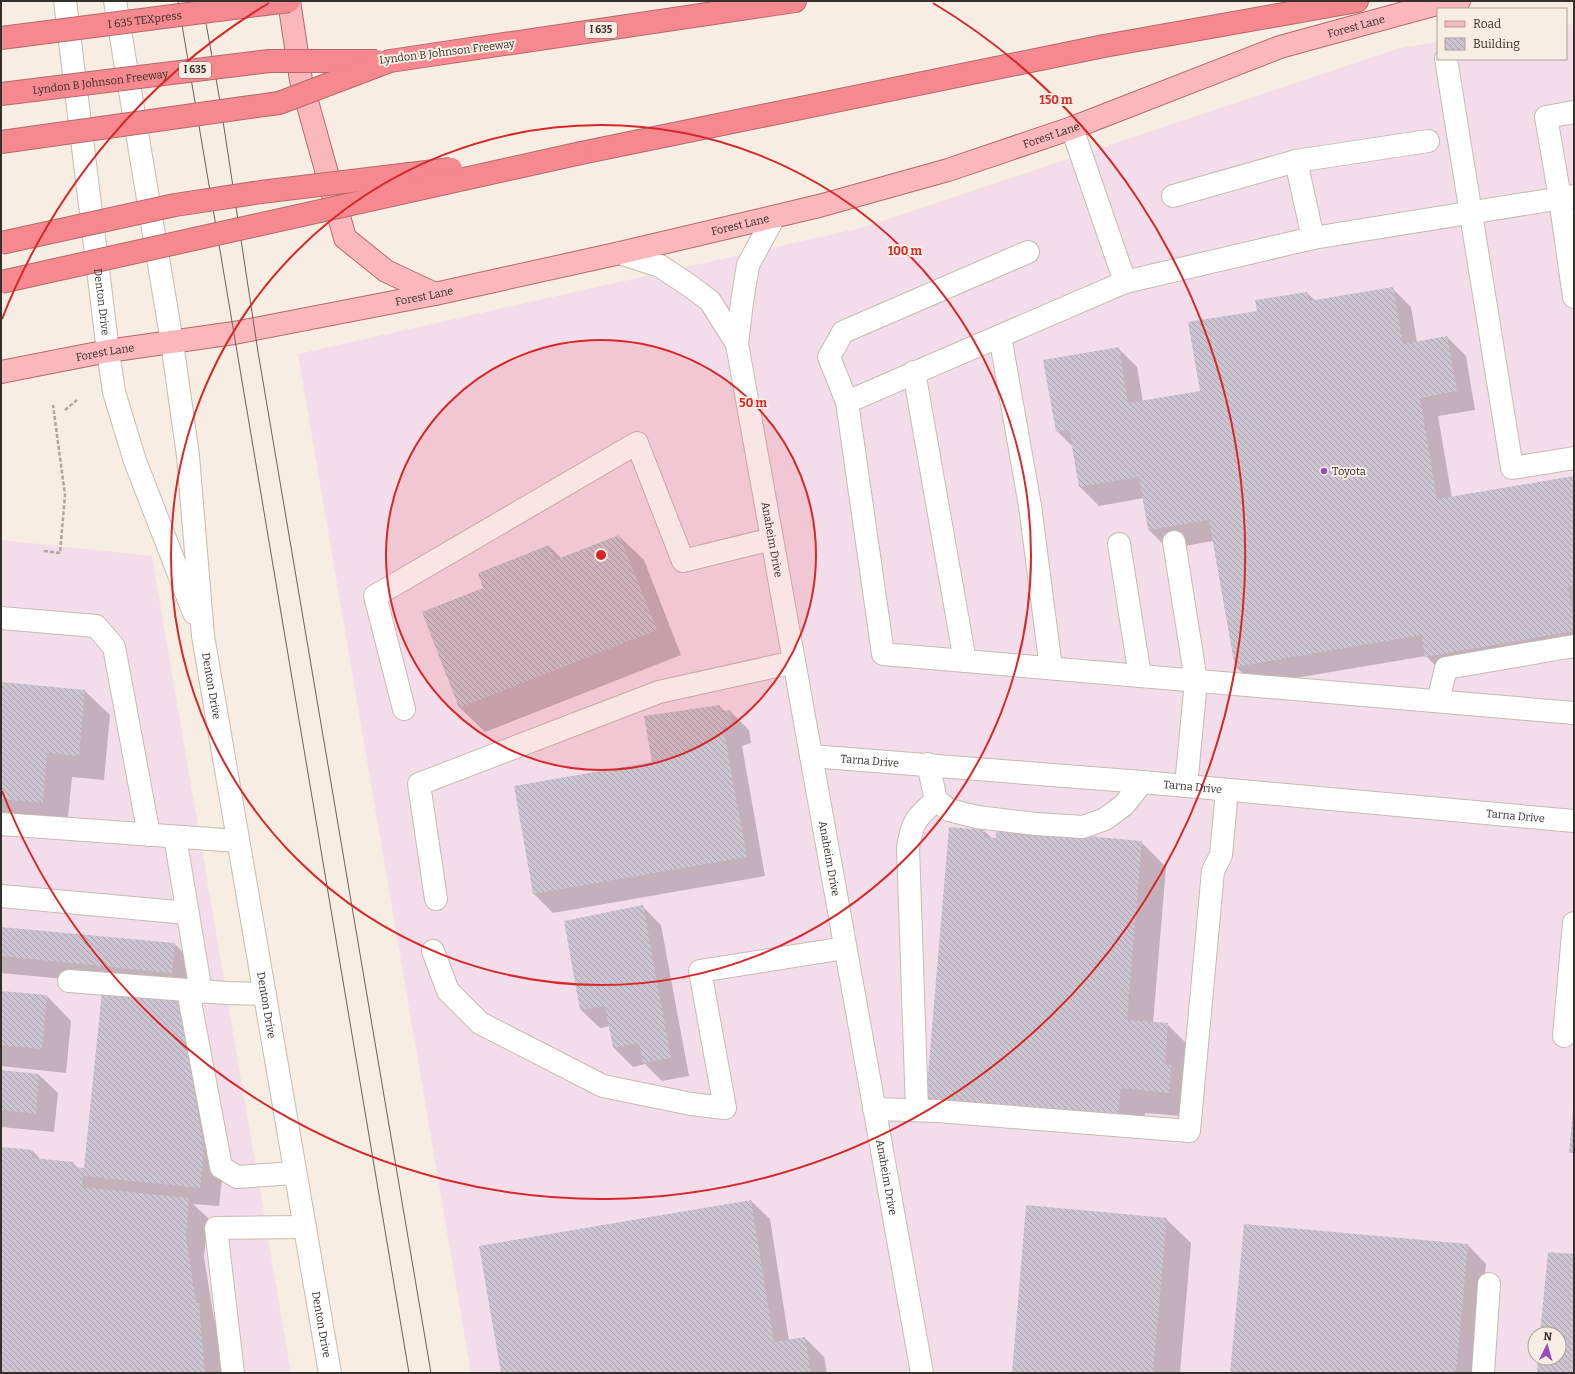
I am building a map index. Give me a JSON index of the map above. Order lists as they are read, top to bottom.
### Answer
{
  "streets": {
    "highway": ["I 635 TEXpress", "I 635", "Lyndon B Johnson Freeway"],
    "main road": ["Forest Lane"],
    "street": ["Denton Drive", "Anaheim Drive", "Tarna Drive"]
  },
  "crossings": [
    ["Forest Lane", "Denton Drive"],
    ["Forest Lane", "Anaheim Drive"],
    ["Anaheim Drive", "Tarna Drive"]
  ],
  "places": ["Toyota"],
  "legend": ["Road", "Building"],
  "north": "top",
  "rings": ["150 m", "100 m", "50 m"]
}
